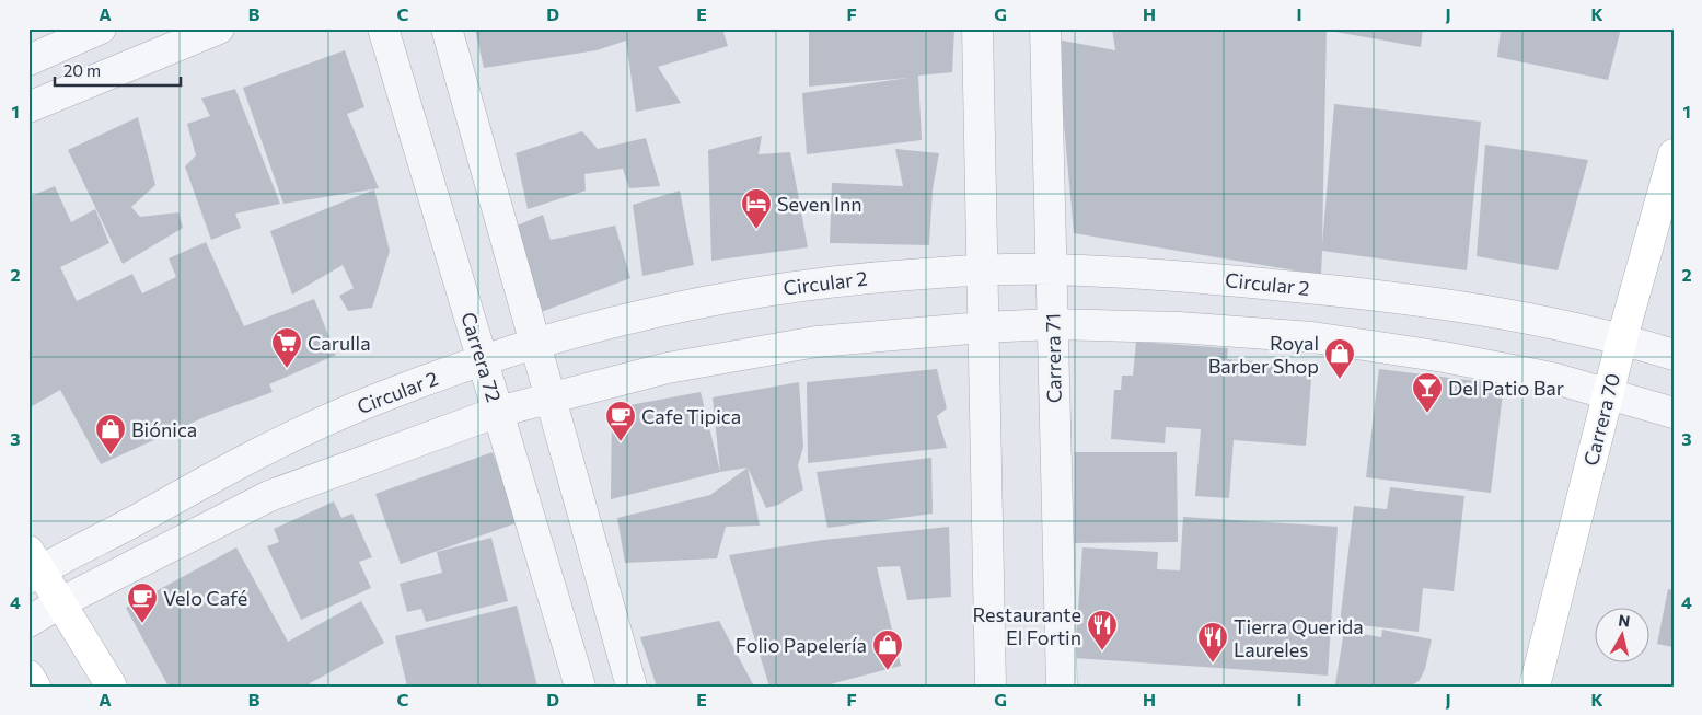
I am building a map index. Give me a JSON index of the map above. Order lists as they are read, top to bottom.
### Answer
{
  "streets": {
    "street": [
      "Circular 2",
      "Carrera 72",
      "Carrera 71",
      "Carrera 70"
    ]
  },
  "crossings": [
    ["Circular 2", "Carrera 72"],
    ["Circular 2", "Carrera 71"],
    ["Circular 2", "Carrera 70"]
  ],
  "places": {
    "hotel": ["Seven Inn"],
    "supermarket": ["Carulla"],
    "shop": ["Royal Barber Shop", "Biónica", "Folio Papelería"],
    "bar": ["Del Patio Bar"],
    "cafe": ["Cafe Tipica", "Velo Café"],
    "restaurant": ["Restaurante El Fortin", "Tierra Querida Laureles"]
  },
  "scale_bar": "20 m",
  "north": "top",
  "grid": {
    "columns": [
      "A",
      "B",
      "C",
      "D",
      "E",
      "F",
      "G",
      "H",
      "I",
      "J",
      "K"
    ],
    "rows": [
      "1",
      "2",
      "3",
      "4"
    ]
  }
}
